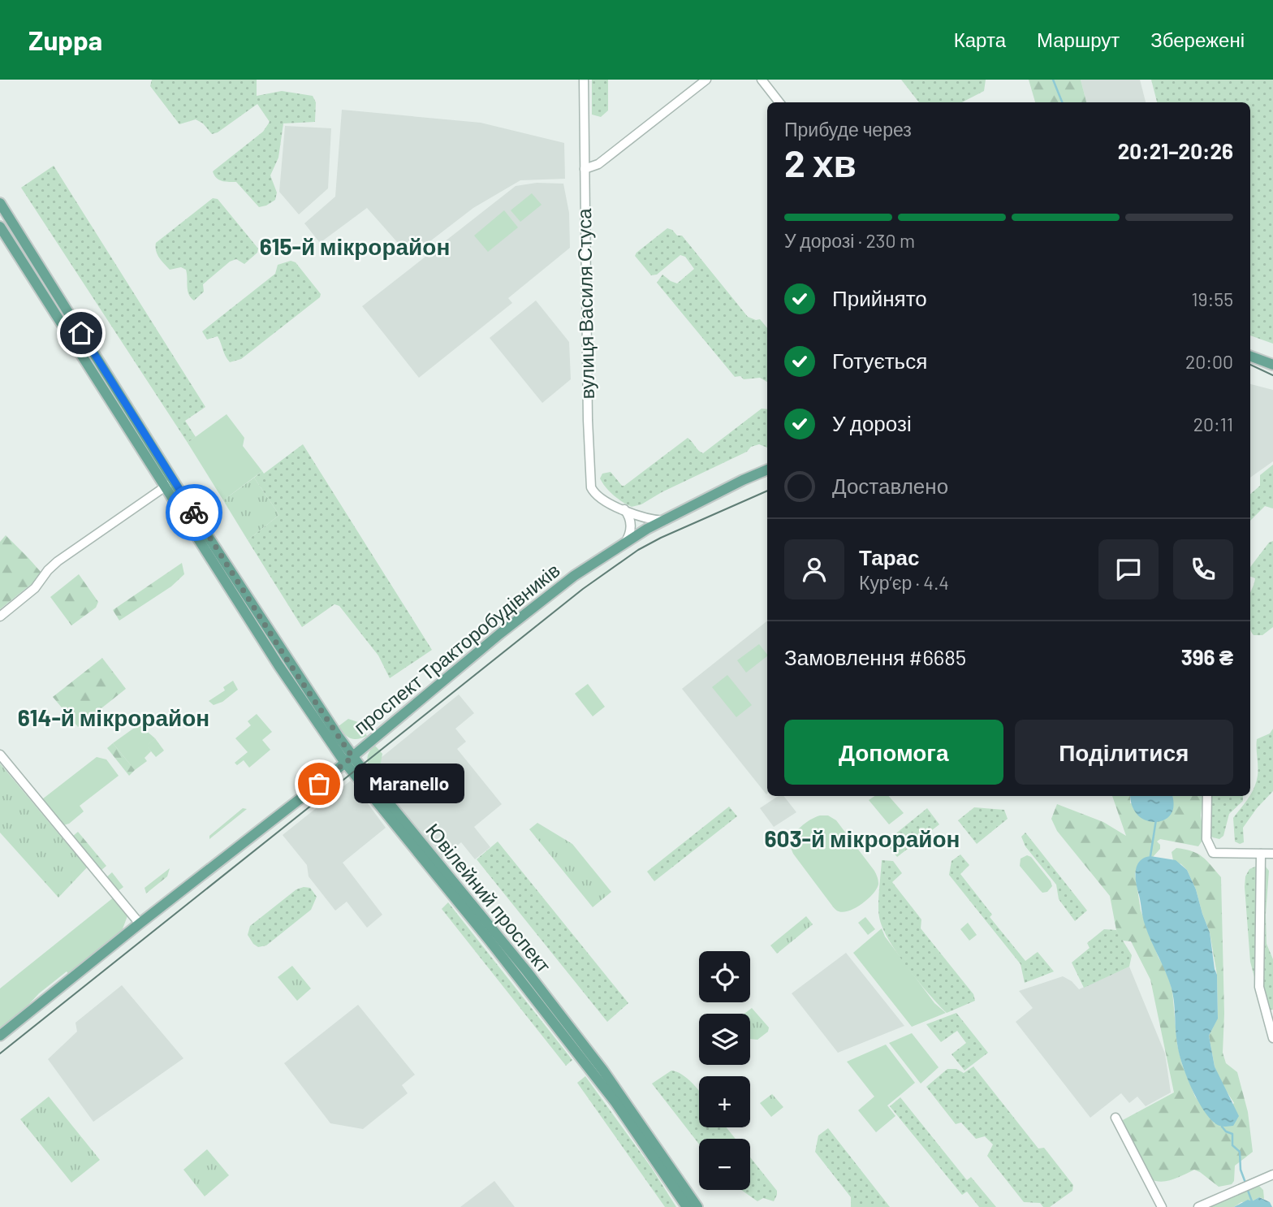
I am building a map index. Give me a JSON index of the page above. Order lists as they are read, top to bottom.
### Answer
{
  "streets": {
    "main road": ["проспект Тракторобудівників", "Ювілейний проспект"],
    "street": ["вулиця Василя Стуса"]
  },
  "crossings": [
    ["вулиця Василя Стуса", "проспект Тракторобудівників"],
    ["проспект Тракторобудівників", "Ювілейний проспект"]
  ],
  "districts": ["615-й мікрорайон", "614-й мікрорайон", "603-й мікрорайон"],
  "places": ["Maranello"],
  "page": {
    "header": "Zuppa",
    "nav": ["Карта", "Маршрут", "Збережені"],
    "heading": ["2 хв", "Прибуде через", "20:21–20:26"],
    "panel": [
      "Тарас",
      "Кур’єр · 4.4",
      "Замовлення #6685",
      "396 ₴"
    ],
    "bar": "У дорозі · 230 m",
    "list": [
      ["Прийнято", "19:55"],
      ["Готується", "20:00"],
      ["У дорозі", "20:11"],
      "Доставлено"
    ],
    "buttons": ["Допомога", "Поділитися"],
    "bubble": "Maranello",
    "map_buttons": ["+", "−"]
  }
}
